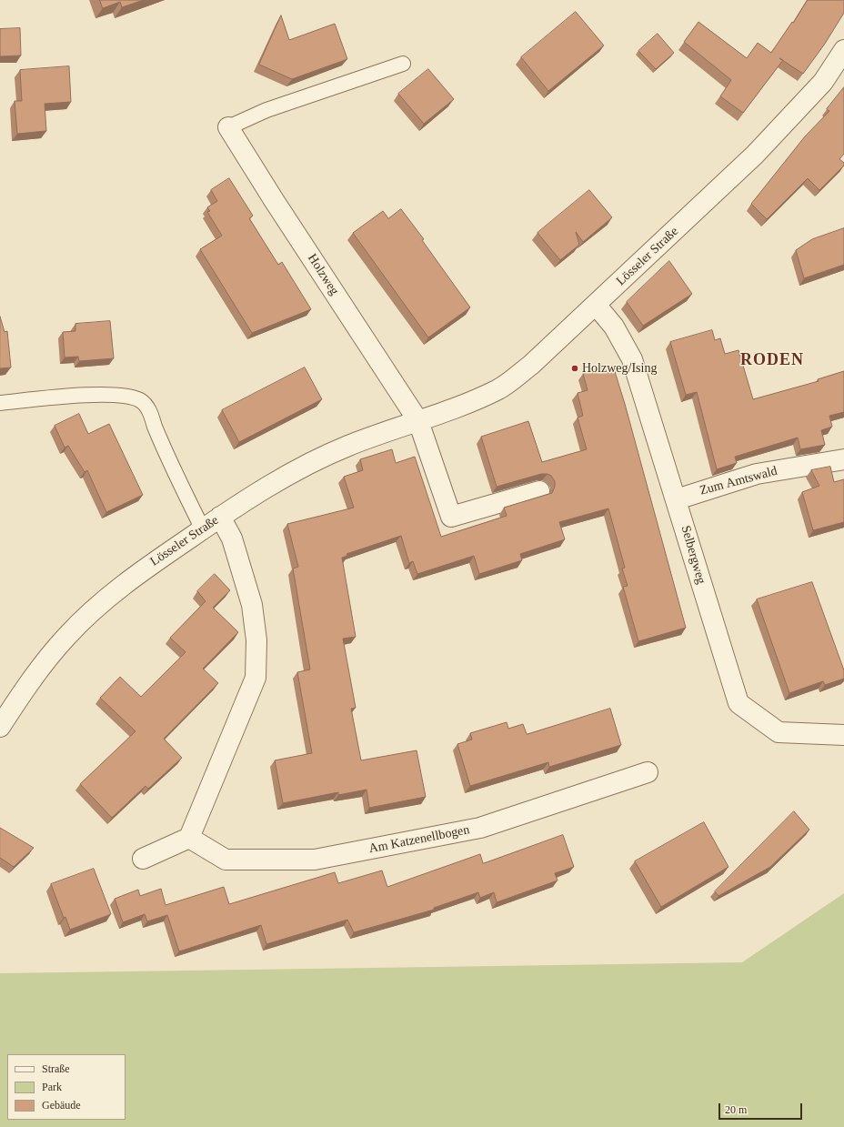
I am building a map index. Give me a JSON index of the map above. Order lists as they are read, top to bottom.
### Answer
{
  "streets": {
    "street": [
      "Lösseler Straße",
      "Holzweg",
      "Zum Amtswald",
      "Selbergweg",
      "Am Katzenellbogen"
    ]
  },
  "crossings": [
    ["Lösseler Straße", "Holzweg"],
    ["Lösseler Straße", "Selbergweg"],
    ["Zum Amtswald", "Selbergweg"]
  ],
  "districts": ["RODEN"],
  "places": ["Holzweg/Ising"],
  "legend": ["Straße", "Park", "Gebäude"],
  "scale_bar": "20 m"
}
